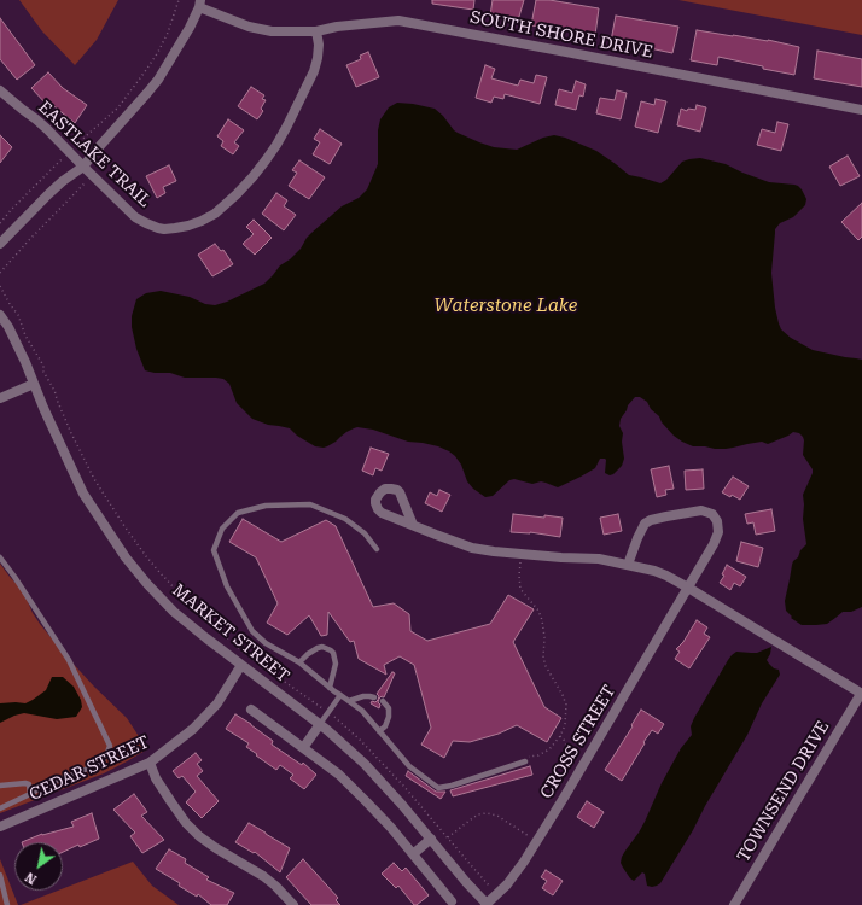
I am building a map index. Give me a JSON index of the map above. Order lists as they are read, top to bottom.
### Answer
{
  "streets": {
    "street": [
      "SOUTH SHORE DRIVE",
      "EASTLAKE TRAIL",
      "MARKET STREET",
      "CROSS STREET",
      "CEDAR STREET",
      "TOWNSEND DRIVE"
    ]
  },
  "crossings": [
    ["SOUTH SHORE DRIVE", "EASTLAKE TRAIL"],
    ["MARKET STREET", "CROSS STREET"],
    ["MARKET STREET", "CEDAR STREET"]
  ],
  "water": ["Waterstone Lake"],
  "north": "bottom left"
}
